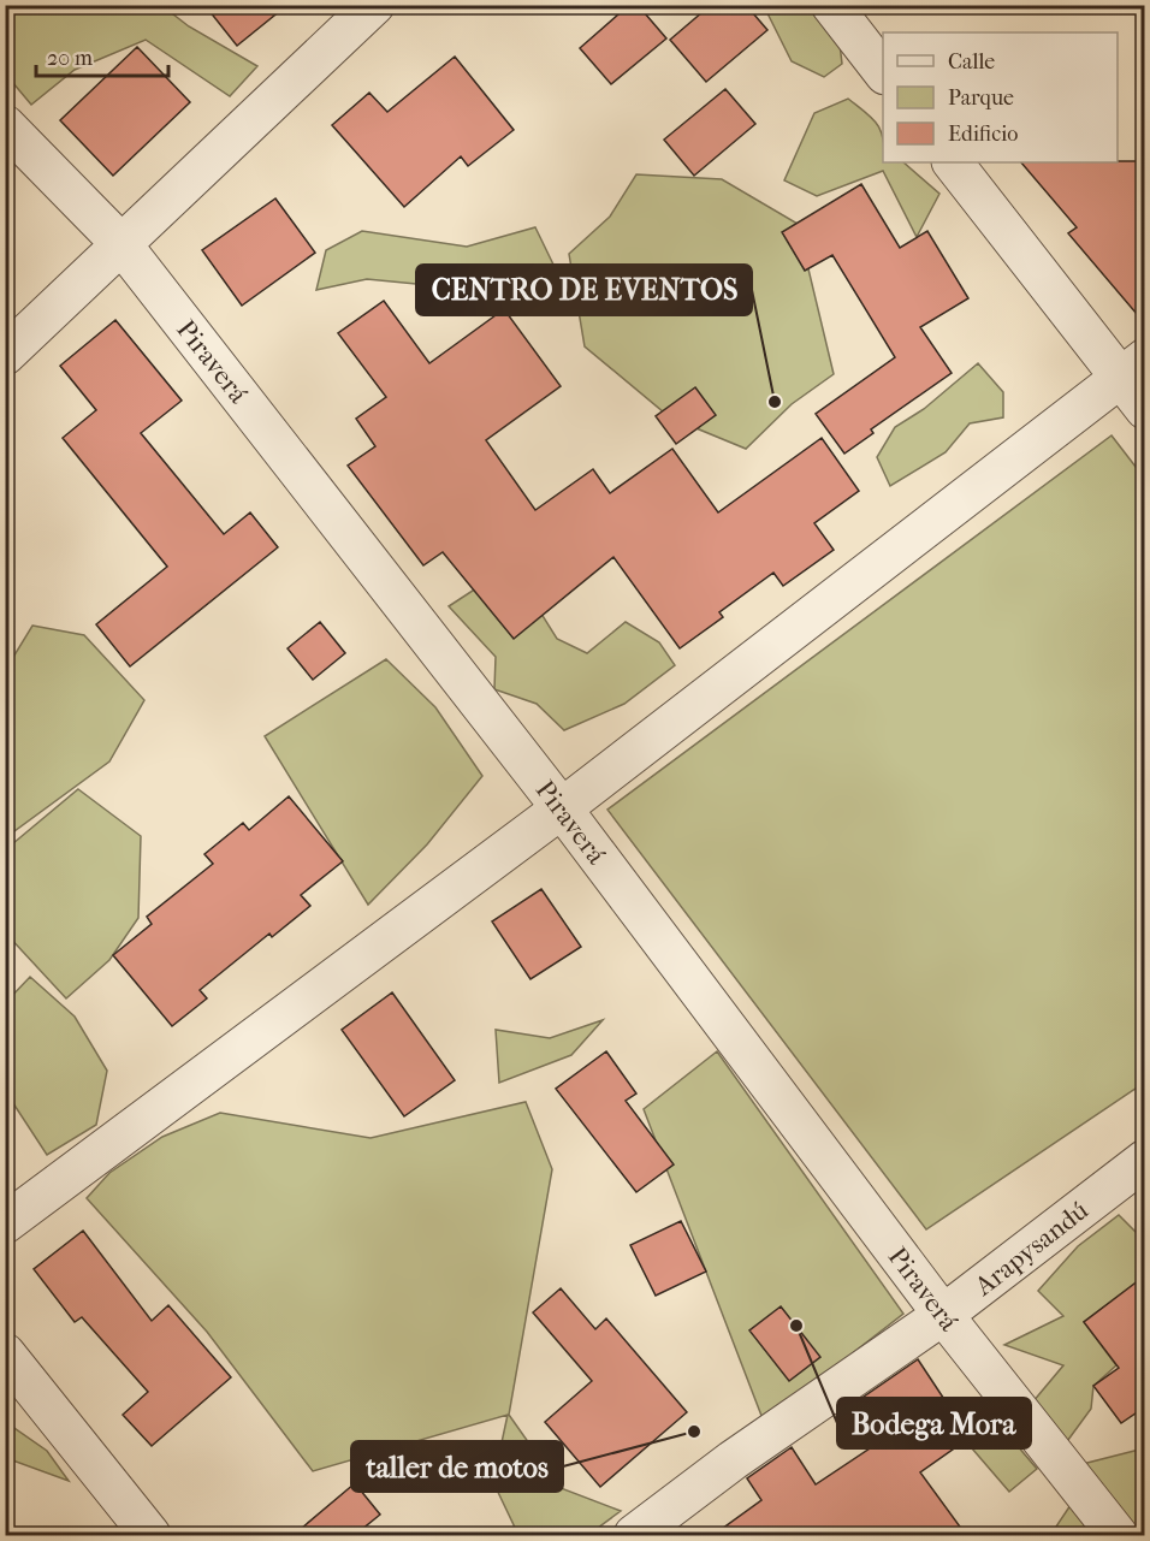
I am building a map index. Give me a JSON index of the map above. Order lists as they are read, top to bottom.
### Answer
{
  "streets": {
    "street": ["Piraverá", "Arapysandú"]
  },
  "crossings": [
    ["Piraverá", "Arapysandú"]
  ],
  "places": ["CENTRO DE EVENTOS", "Bodega Mora", "taller de motos"],
  "legend": ["Calle", "Parque", "Edificio"],
  "scale_bar": "20 m"
}
